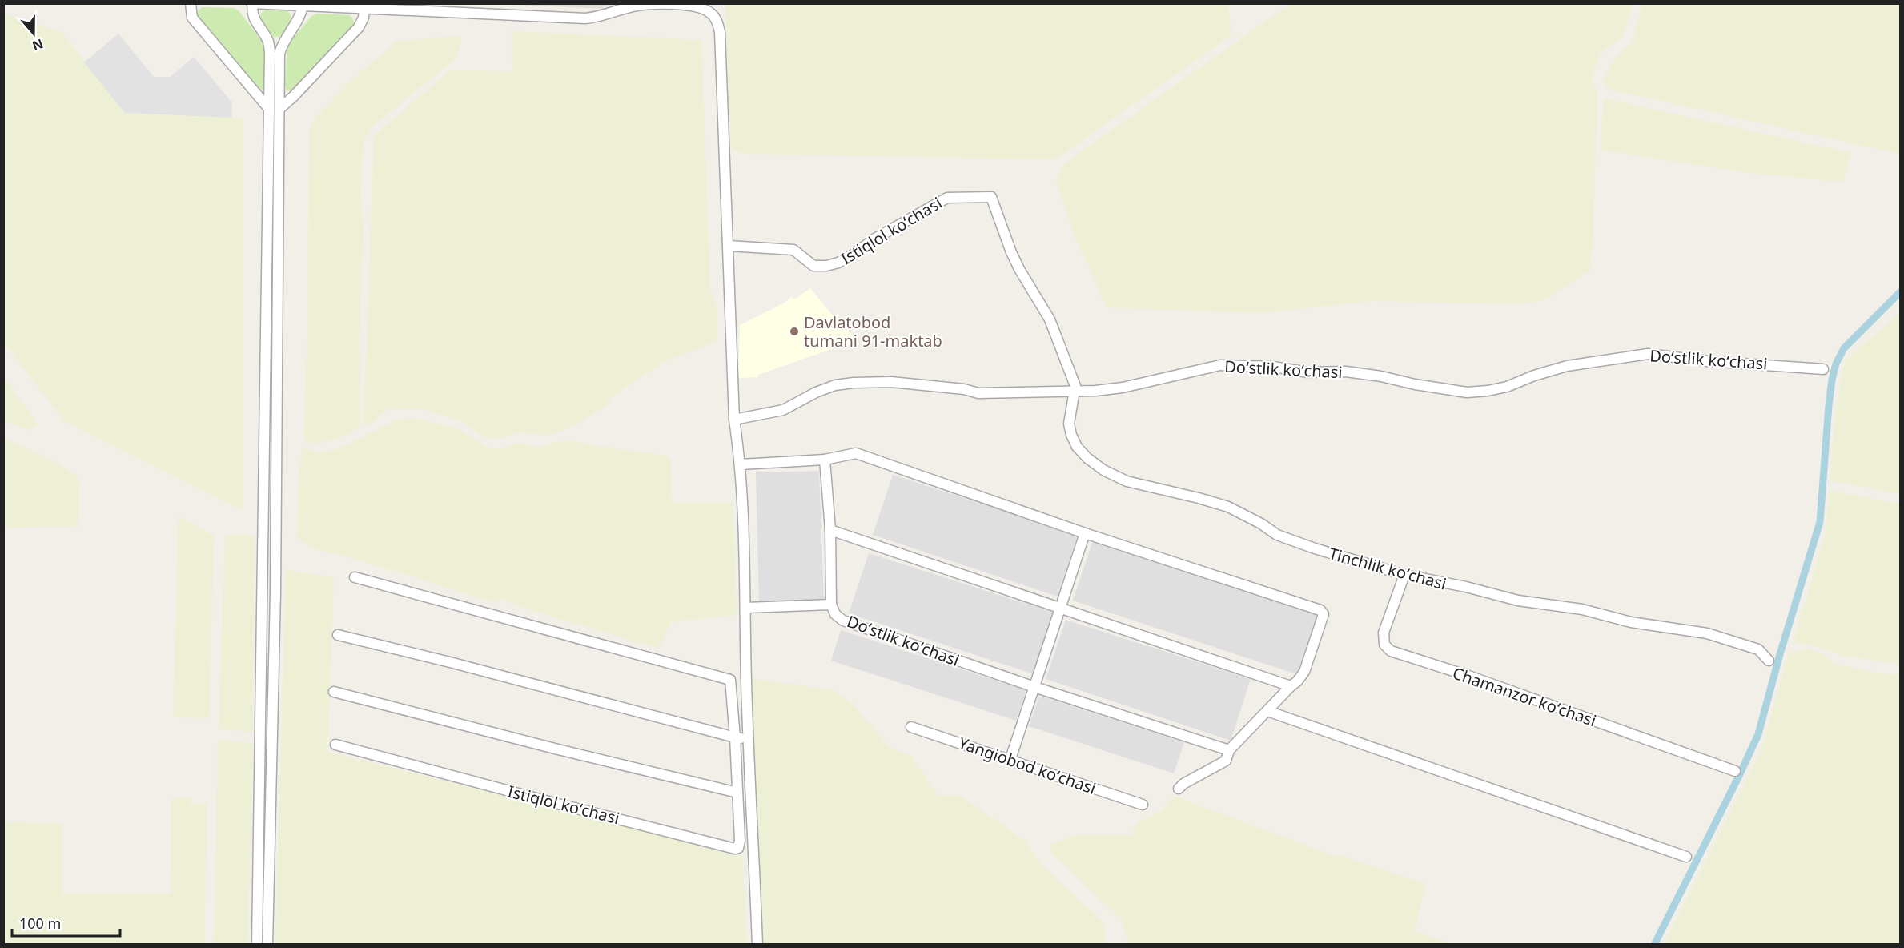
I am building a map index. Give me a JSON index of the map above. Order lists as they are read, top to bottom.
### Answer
{
  "streets": {
    "street": [
      "Istiqlol koʻchasi",
      "Doʻstlik koʻchasi",
      "Tinchlik koʻchasi",
      "Chamanzor koʻchasi",
      "Yangiobod koʻchasi"
    ]
  },
  "crossings": [
    ["Istiqlol koʻchasi", "Doʻstlik koʻchasi"],
    ["Istiqlol koʻchasi", "Tinchlik koʻchasi"],
    ["Doʻstlik koʻchasi", "Tinchlik koʻchasi"],
    ["Tinchlik koʻchasi", "Chamanzor koʻchasi"]
  ],
  "places": ["Davlatobod tumani 91-maktab"],
  "scale_bar": "100 m",
  "north": "bottom"
}
